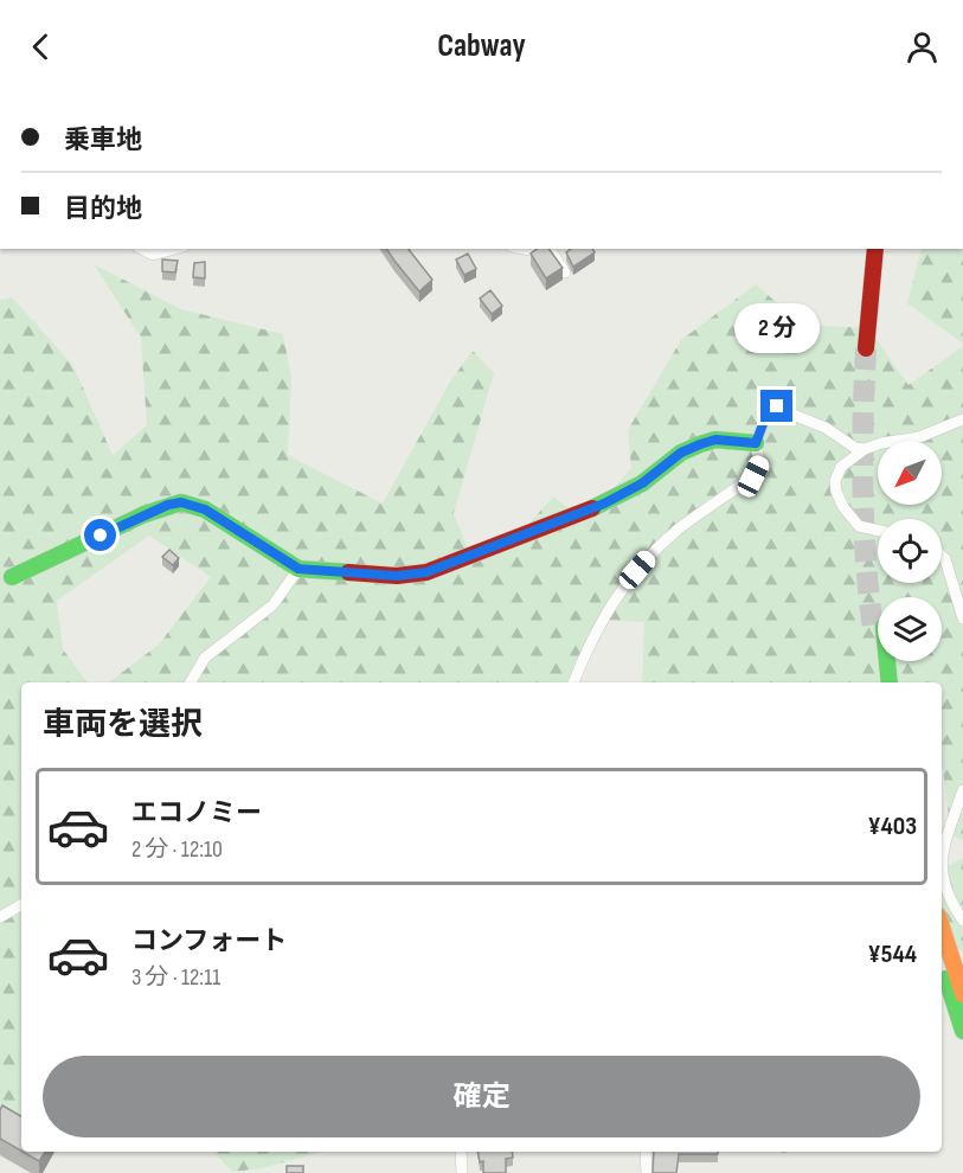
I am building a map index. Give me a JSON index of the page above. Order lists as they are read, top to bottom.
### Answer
{
  "north": "bottom left",
  "page": {
    "header": "Cabway",
    "banner": ["乗車地", "目的地"],
    "bubble": "2 分",
    "heading": "車両を選択",
    "list": [
      {
        "name": "エコノミー",
        "note": "2 分 · 12:10",
        "value": "¥403"
      },
      {
        "name": "コンフォート",
        "note": "3 分 · 12:11",
        "value": "¥544"
      }
    ],
    "buttons": "確定"
  }
}
